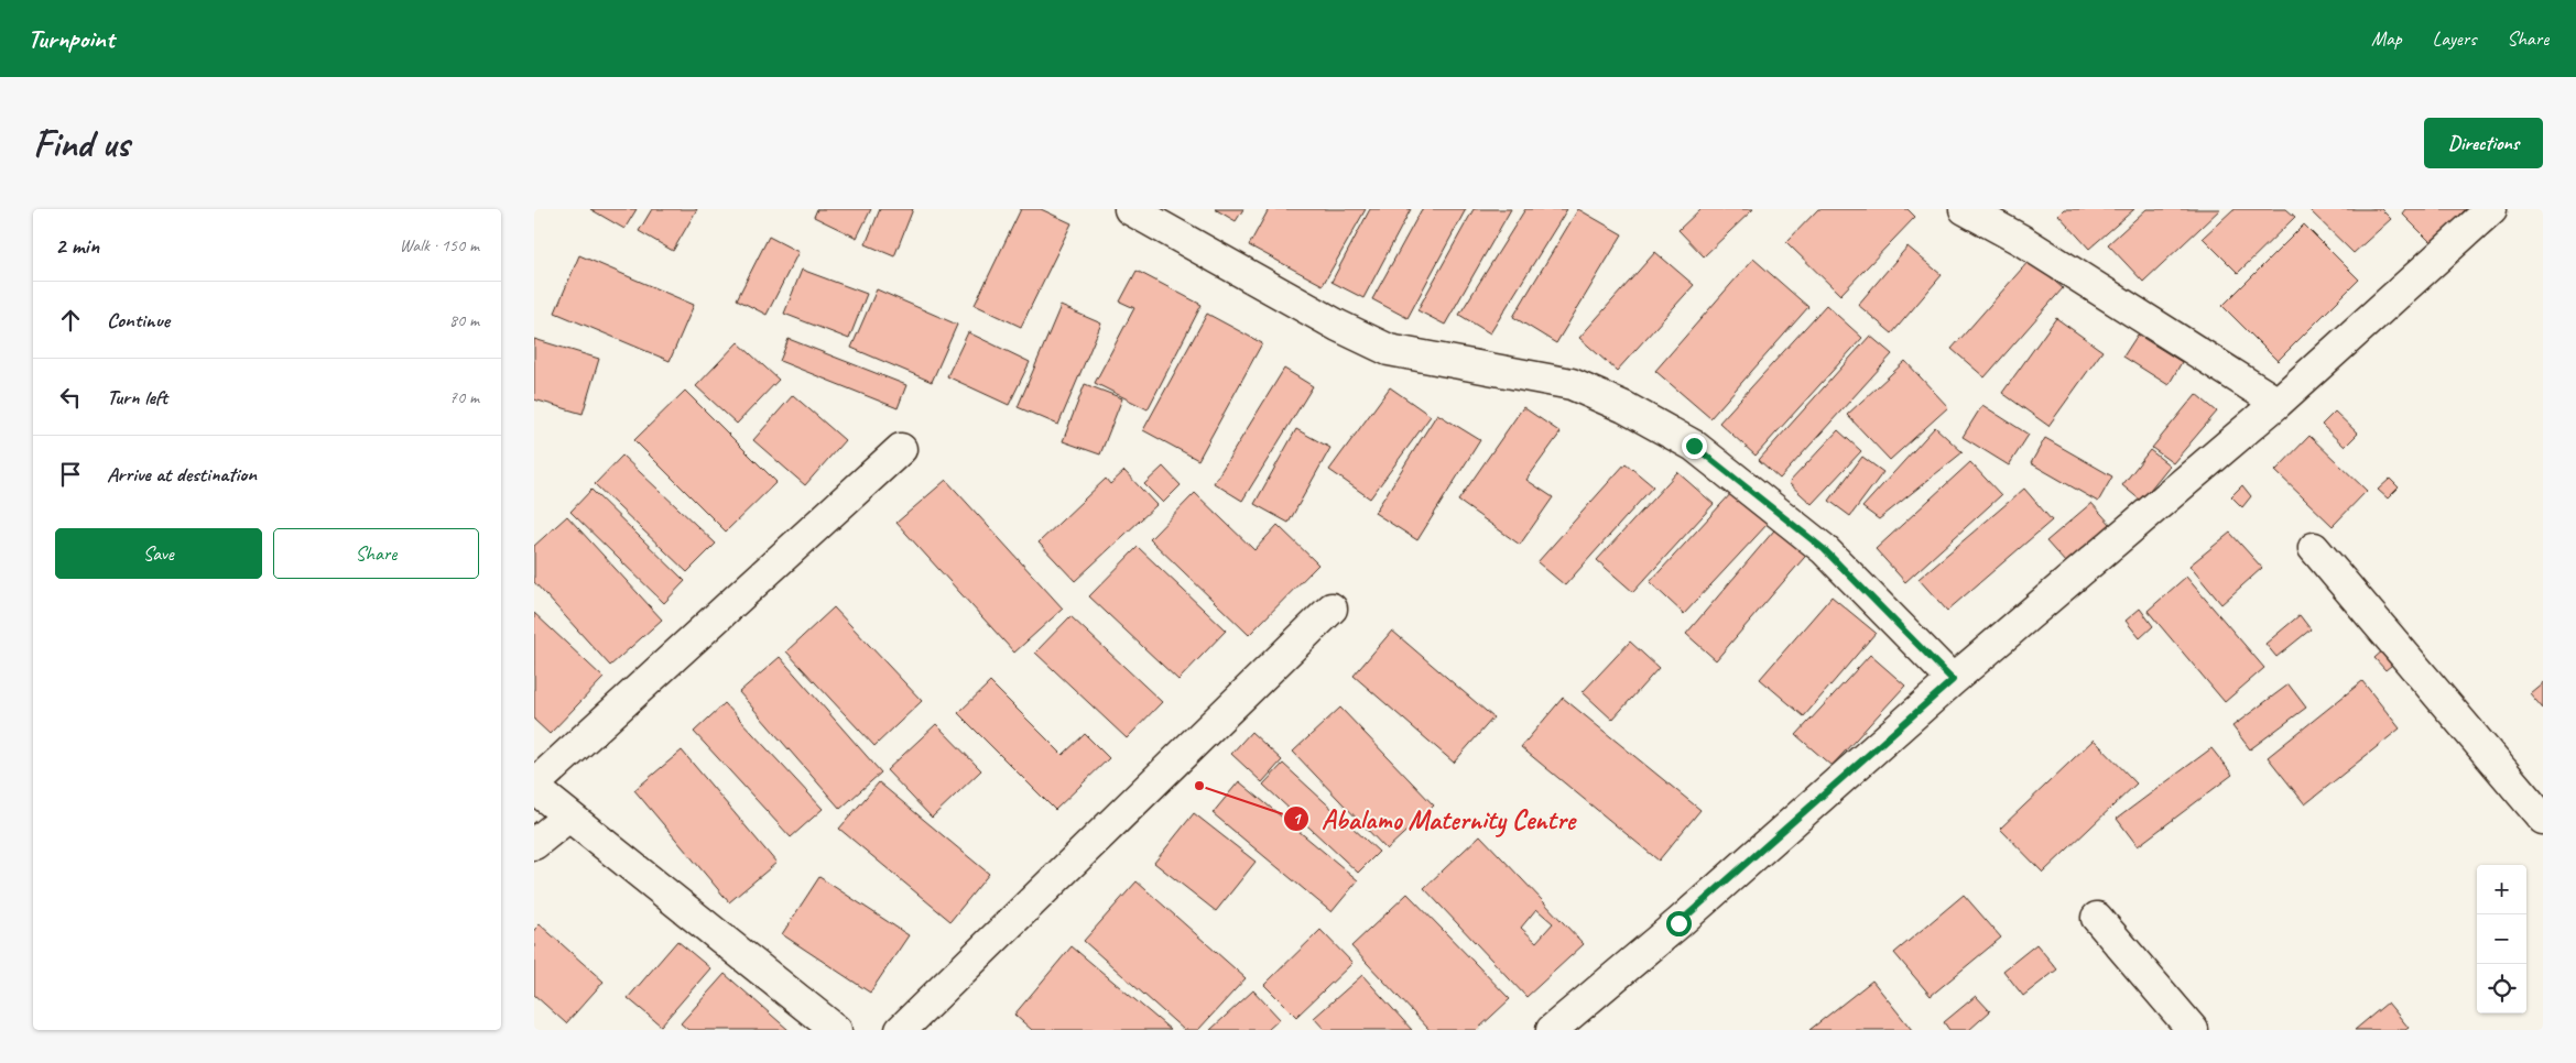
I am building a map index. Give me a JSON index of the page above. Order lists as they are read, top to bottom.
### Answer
{
  "places": ["Abalamo Maternity Centre"],
  "page": {
    "header": "Turnpoint",
    "nav": ["Map", "Layers", "Share"],
    "buttons": [
      "Directions",
      ["Save", "Share"]
    ],
    "title": "Find us",
    "heading": ["2 min", "Walk · 150 m"],
    "list": [
      ["Continue", "80 m"],
      ["Turn left", "70 m"],
      "Arrive at destination"
    ],
    "map_buttons": ["+", "−"]
  }
}
